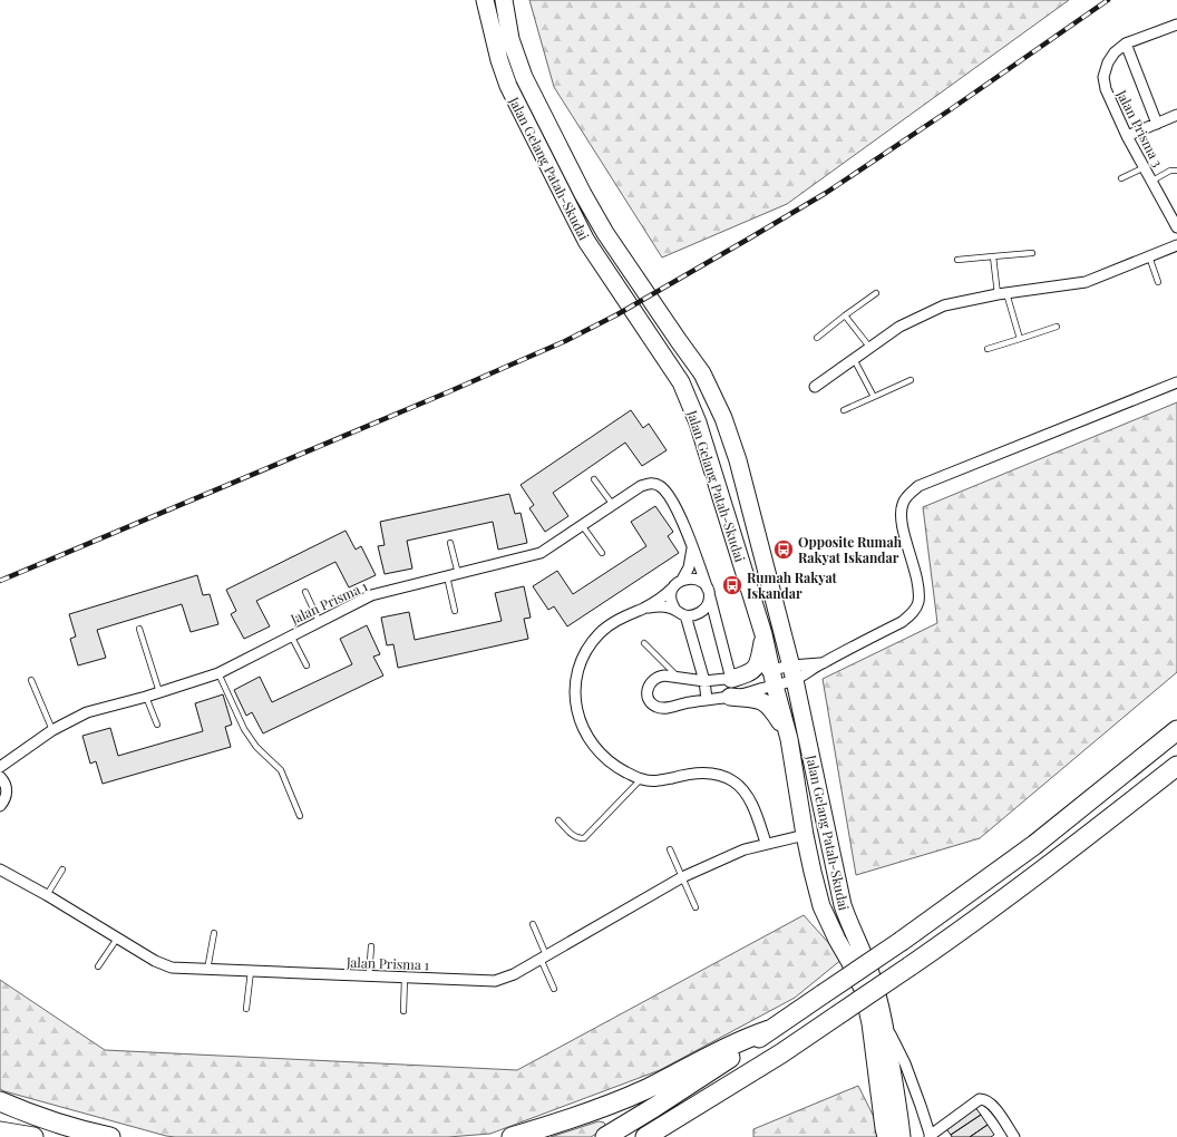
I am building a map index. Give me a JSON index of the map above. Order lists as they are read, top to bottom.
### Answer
{
  "streets": {
    "main road": ["Jalan Gelang Patah-Skudai"],
    "street": ["Jalan Prisma 3", "Jalan Prisma 1"]
  },
  "crossings": [
    ["Jalan Gelang Patah-Skudai", "Jalan Prisma 1"]
  ],
  "places": {
    "bus stop": ["Opposite Rumah Rakyat Iskandar", "Rumah Rakyat Iskandar"]
  }
}
